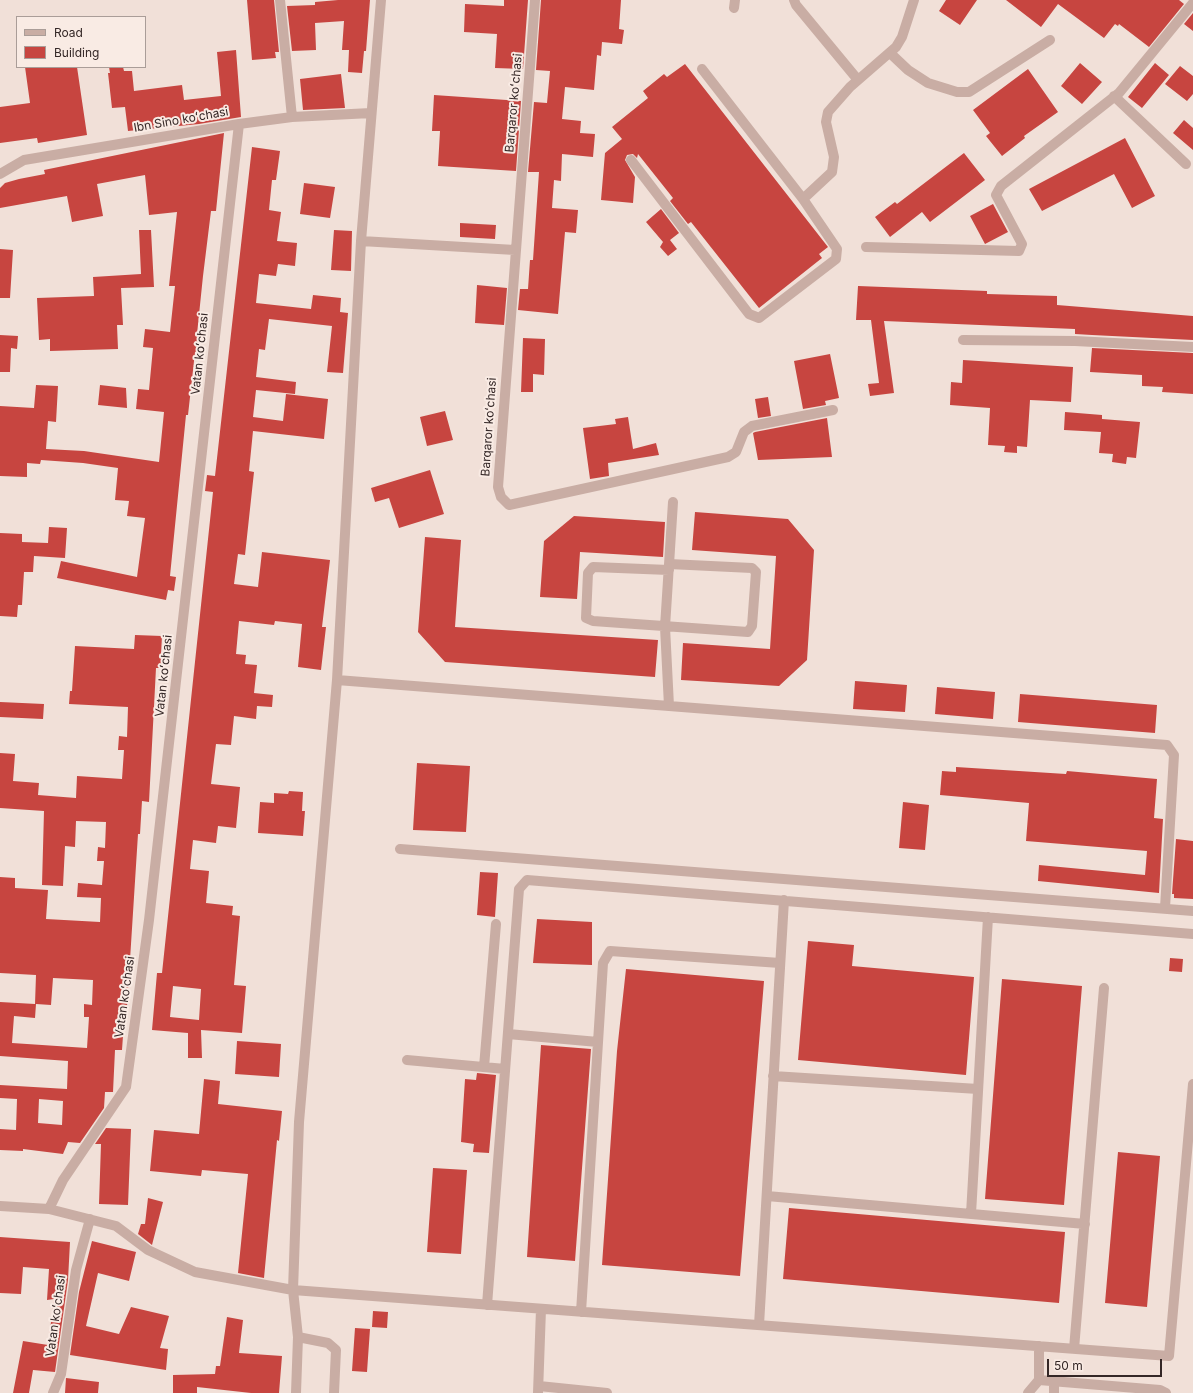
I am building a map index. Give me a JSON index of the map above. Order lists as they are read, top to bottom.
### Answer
{
  "streets": {
    "street": ["Barqaror koʻchasi", "Ibn Sino koʻchasi", "Vatan koʻchasi"]
  },
  "crossings": [
    ["Ibn Sino koʻchasi", "Vatan koʻchasi"]
  ],
  "legend": ["Road", "Building"],
  "scale_bar": "50 m"
}
